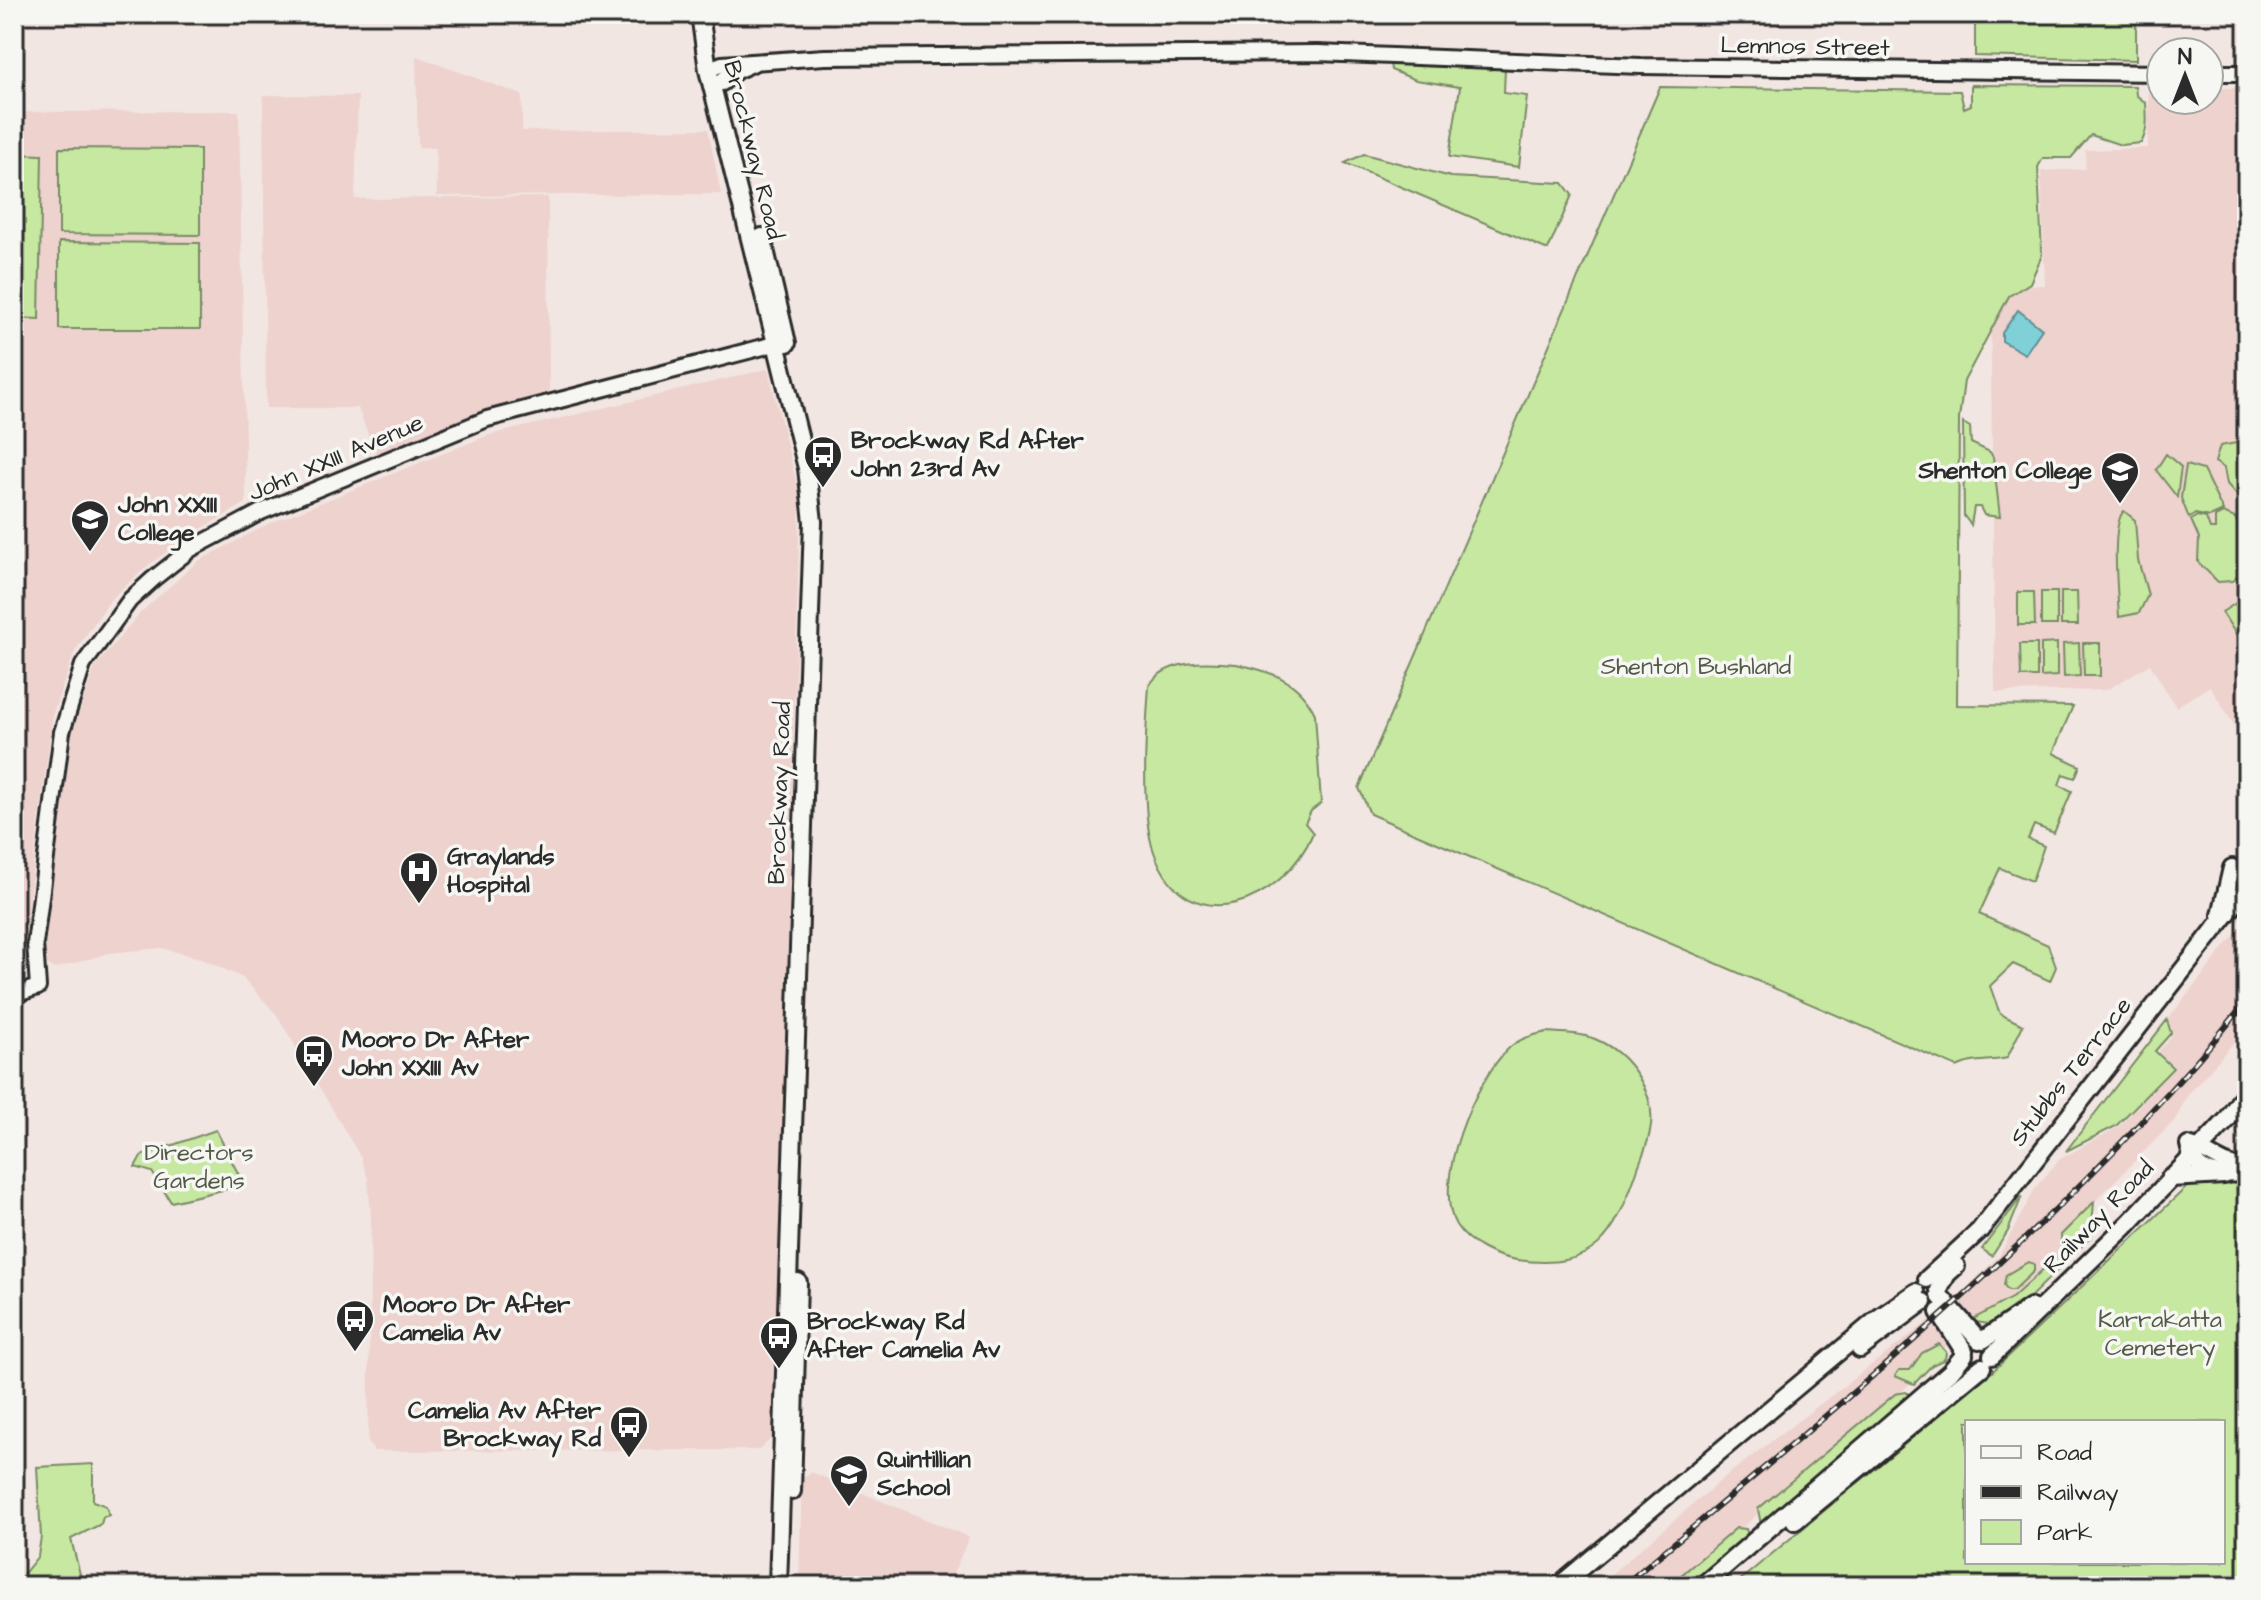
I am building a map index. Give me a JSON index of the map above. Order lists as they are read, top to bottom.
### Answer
{
  "streets": {
    "main road": ["Brockway Road", "Stubbs Terrace", "Railway Road"],
    "street": ["Lemnos Street", "John XXIII Avenue"]
  },
  "crossings": [
    ["Lemnos Street", "Brockway Road"],
    ["Brockway Road", "John XXIII Avenue"]
  ],
  "parks": ["Shenton Bushland", "Directors Gardens", "Karrakatta Cemetery"],
  "places": {
    "bus stop": [
      "Brockway Rd After John 23rd Av",
      "Mooro Dr After John XXIII Av",
      "Mooro Dr After Camelia Av",
      "Brockway Rd After Camelia Av",
      "Camelia Av After Brockway Rd"
    ],
    "school or university": ["Shenton College", "John XXIII College", "Quintillian School"],
    "hospital": ["Graylands Hospital"]
  },
  "legend": ["Road", "Railway", "Park"],
  "north": "top"
}
